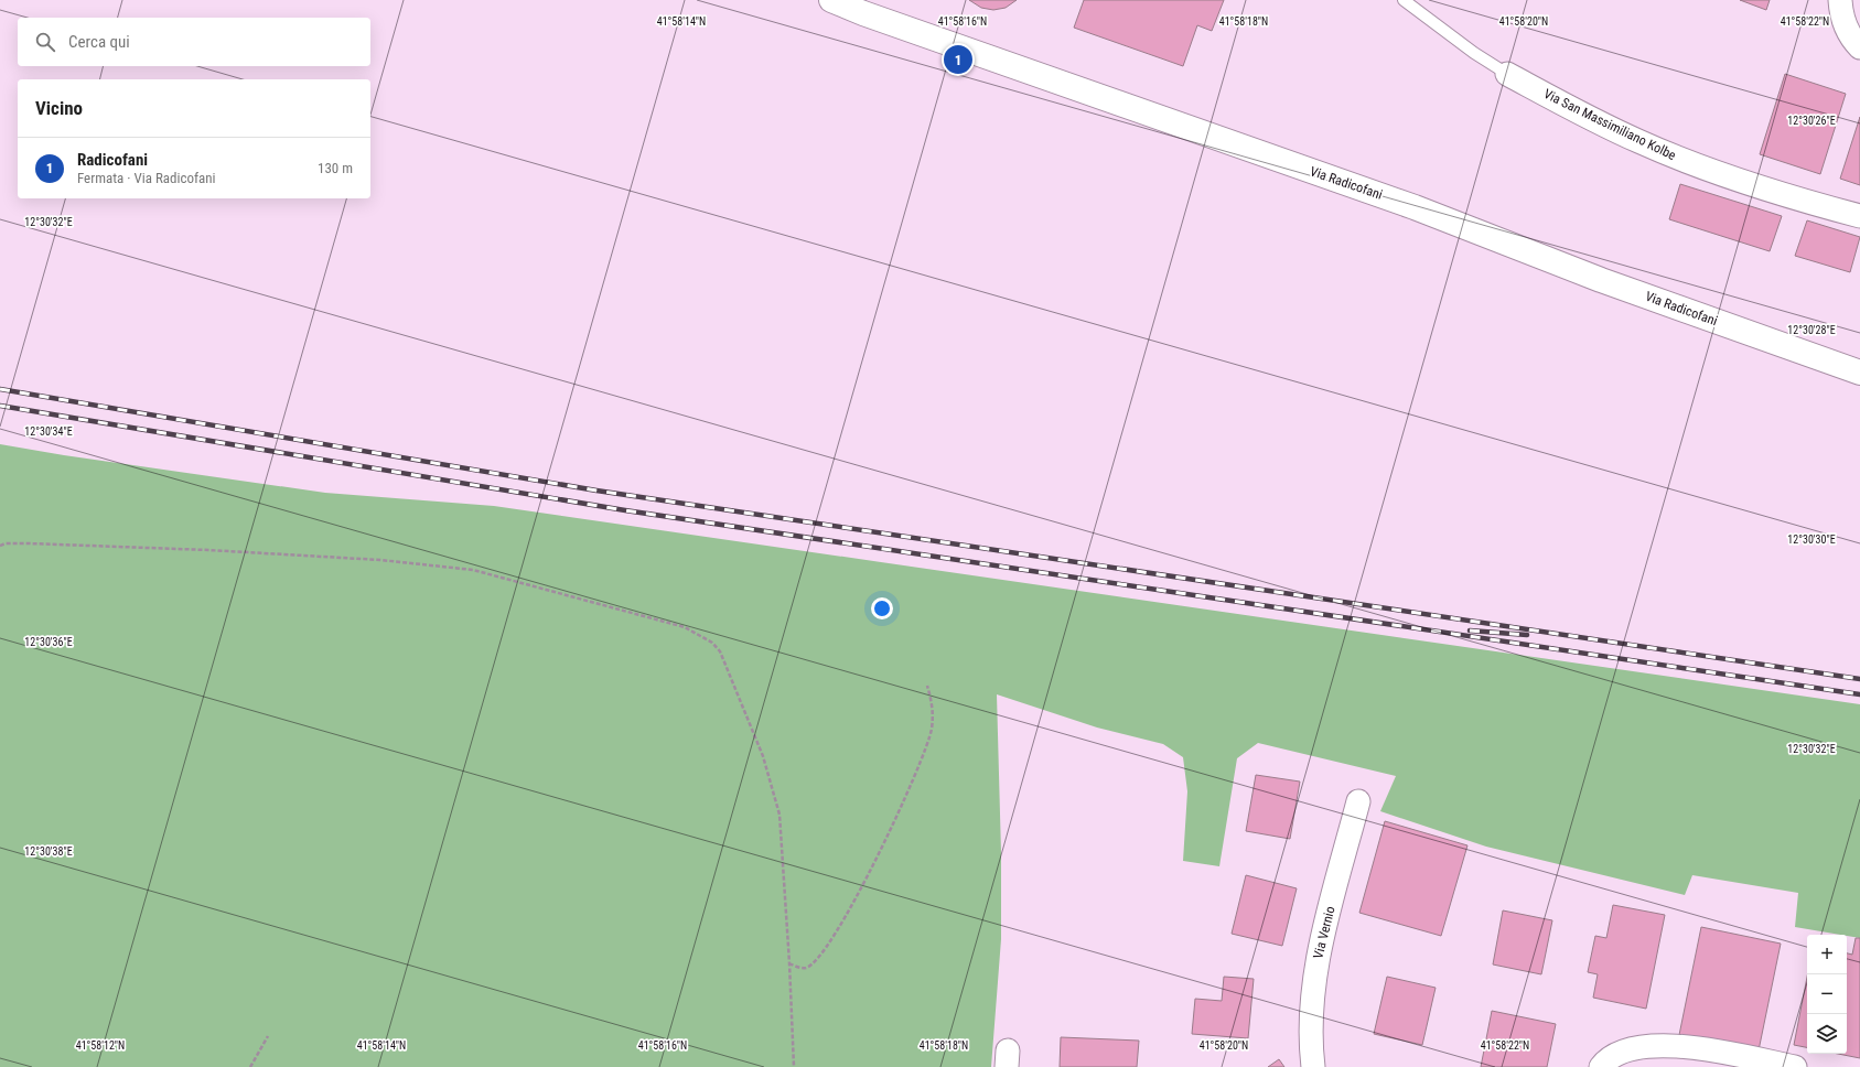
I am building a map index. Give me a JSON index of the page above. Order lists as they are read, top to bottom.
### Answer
{
  "streets": {
    "street": ["Via San Massimiliano Kolbe", "Via Radicofani", "Via Vernio"]
  },
  "page": {
    "search": "Cerca qui",
    "pins": "1",
    "heading": "Vicino",
    "list": [
      {
        "mark": "1",
        "name": "Radicofani",
        "note": "Fermata · Via Radicofani",
        "value": "130 m"
      }
    ],
    "map_buttons": ["+", "−"]
  },
  "coordinates": [
    "41°58'14\"N",
    "41°58'16\"N",
    "41°58'18\"N",
    "41°58'20\"N",
    "41°58'22\"N",
    "12°30'26\"E",
    "12°30'32\"E",
    "12°30'28\"E",
    "12°30'34\"E",
    "12°30'30\"E",
    "12°30'36\"E",
    "12°30'38\"E",
    "41°58'12\"N"
  ]
}
